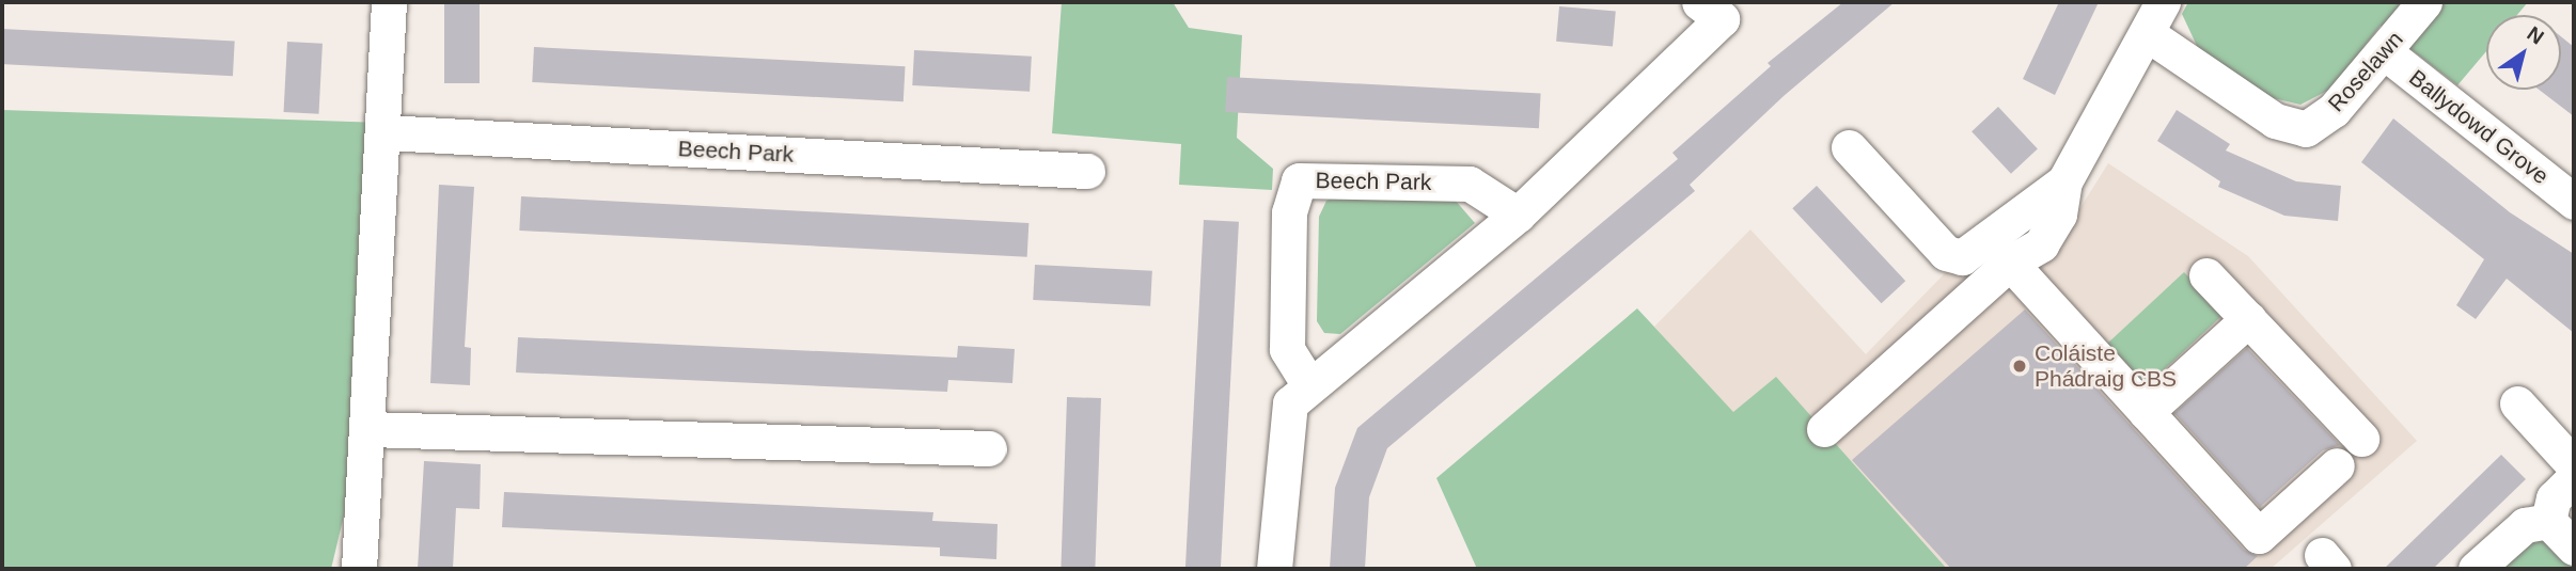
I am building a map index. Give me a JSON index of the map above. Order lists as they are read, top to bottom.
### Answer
{
  "streets": {
    "street": ["Roselawn", "Ballydowd Grove", "Beech Park"]
  },
  "crossings": [
    ["Roselawn", "Ballydowd Grove"]
  ],
  "places": ["Coláiste Phádraig CBS"],
  "north": "top right"
}
